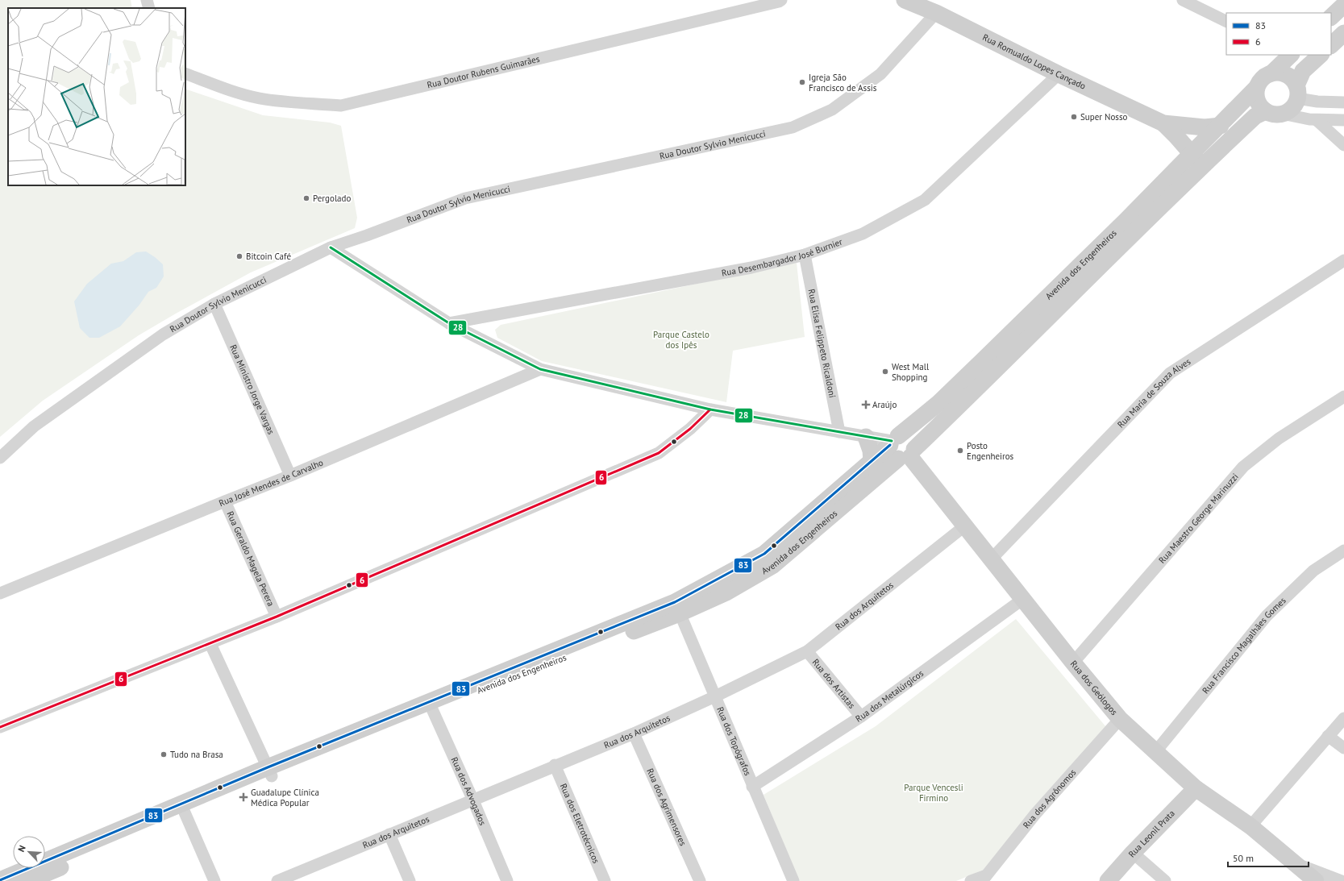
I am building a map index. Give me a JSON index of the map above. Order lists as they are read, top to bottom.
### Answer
{
  "streets": {
    "street": [
      "Rua Romualdo Lopes Cançado",
      "Rua Doutor Rubens Guimarães",
      "Rua Doutor Sylvio Menicucci",
      "Rua Desembargador José Burnier",
      "Avenida dos Engenheiros",
      "Rua Elisa Felippeto Ricaldoni",
      "Rua Ministro Jorge Vargas",
      "Rua Maria de Souza Alves",
      "Rua José Mendes de Carvalho",
      "Rua Maestro George Marinuzzi",
      "Rua Geraldo Magela Perera",
      "Rua dos Arquitetos",
      "Rua Francisco Magalhães Gomes",
      "Rua dos Artistas",
      "Rua dos Geólogos",
      "Rua dos Metalúrgicos",
      "Rua dos Topógrafos",
      "Rua dos Advogados",
      "Rua dos Agrônomos",
      "Rua dos Agrimensores",
      "Rua dos Eletrotécnicos",
      "Rua Leonil Prata"
    ]
  },
  "crossings": [
    ["Rua Romualdo Lopes Cançado", "Rua Doutor Sylvio Menicucci"],
    ["Rua Romualdo Lopes Cançado", "Rua Desembargador José Burnier"],
    ["Rua Romualdo Lopes Cançado", "Avenida dos Engenheiros"],
    ["Rua Doutor Sylvio Menicucci", "Rua Ministro Jorge Vargas"],
    ["Rua Desembargador José Burnier", "Rua Elisa Felippeto Ricaldoni"],
    ["Avenida dos Engenheiros", "Rua dos Geólogos"],
    ["Avenida dos Engenheiros", "Rua dos Topógrafos"],
    ["Avenida dos Engenheiros", "Rua dos Advogados"],
    ["Rua Ministro Jorge Vargas", "Rua José Mendes de Carvalho"],
    ["Rua Maria de Souza Alves", "Rua dos Geólogos"],
    ["Rua José Mendes de Carvalho", "Rua Geraldo Magela Perera"],
    ["Rua Maestro George Marinuzzi", "Rua dos Geólogos"],
    ["Rua dos Arquitetos", "Rua dos Artistas"],
    ["Rua dos Arquitetos", "Rua dos Geólogos"],
    ["Rua dos Arquitetos", "Rua dos Topógrafos"],
    ["Rua dos Arquitetos", "Rua dos Advogados"],
    ["Rua dos Arquitetos", "Rua dos Agrimensores"],
    ["Rua dos Arquitetos", "Rua dos Eletrotécnicos"],
    ["Rua Francisco Magalhães Gomes", "Rua dos Geólogos"],
    ["Rua dos Artistas", "Rua dos Metalúrgicos"],
    ["Rua dos Geólogos", "Rua dos Metalúrgicos"],
    ["Rua dos Geólogos", "Rua dos Agrônomos"],
    ["Rua dos Geólogos", "Rua Leonil Prata"],
    ["Rua dos Metalúrgicos", "Rua dos Topógrafos"]
  ],
  "parks": ["Parque Castelo dos Ipês", "Parque Vencesli Firmino"],
  "places": {
    "other": [
      "Igreja São Francisco de Assis",
      "Super Nosso",
      "Pergolado",
      "Bitcoin Café",
      "West Mall Shopping",
      "Posto Engenheiros",
      "Tudo na Brasa"
    ],
    "health": ["Araújo", "Guadalupe Clínica Médica Popular"]
  },
  "lines": ["transit line 28", "transit line 6", "transit line 83"],
  "legend": ["83", "6"],
  "scale_bar": "50 m",
  "north": "top left"
}
